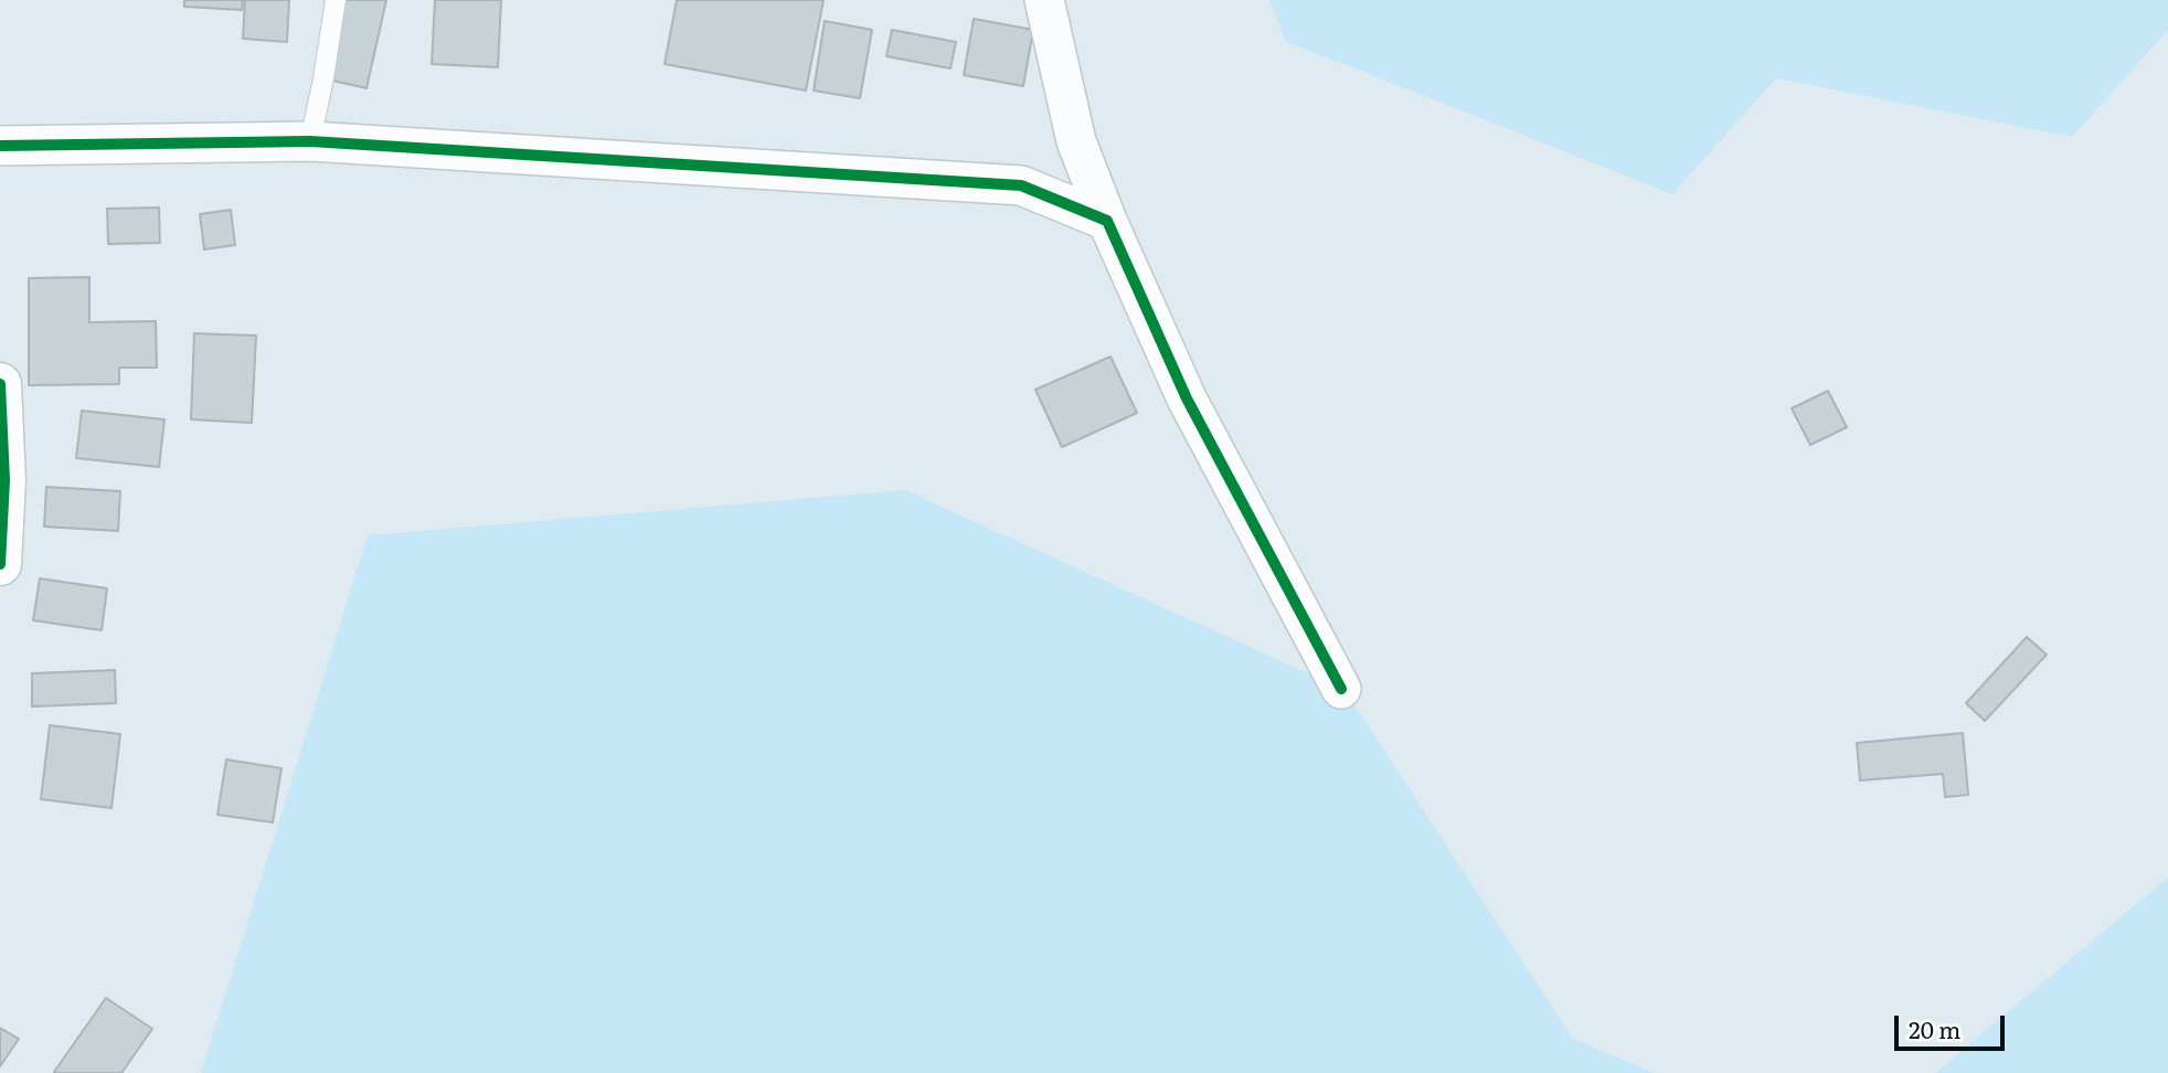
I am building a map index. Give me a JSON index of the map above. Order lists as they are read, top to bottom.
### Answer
{
  "scale_bar": "20 m"
}
